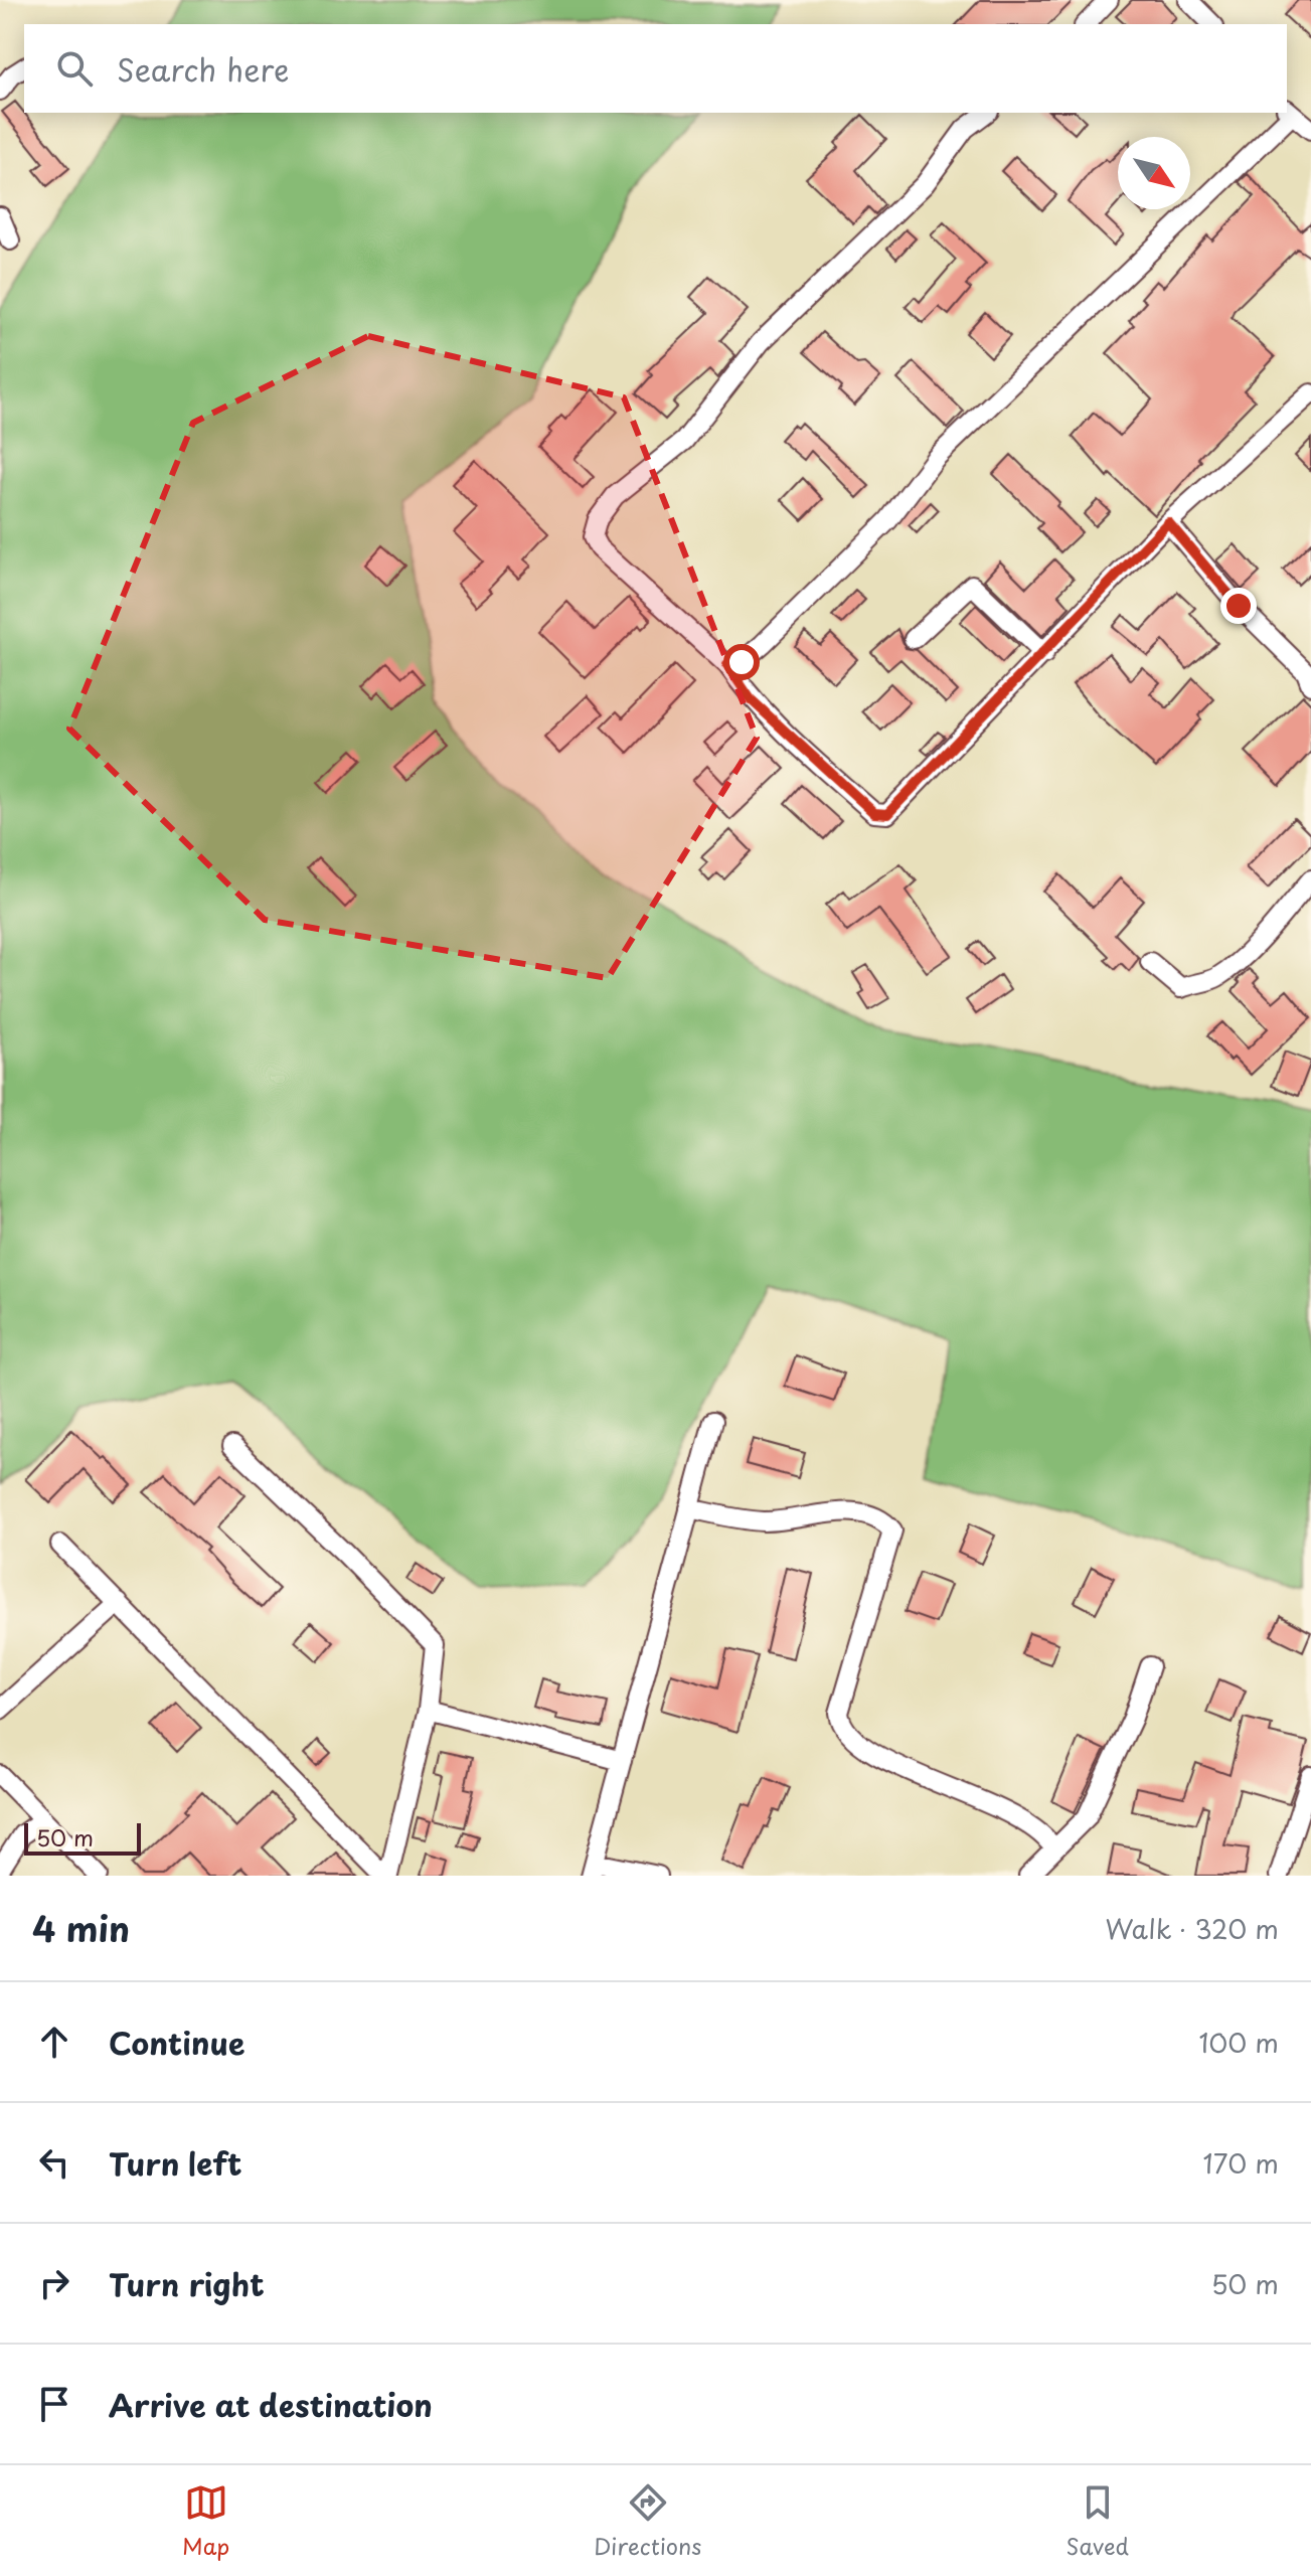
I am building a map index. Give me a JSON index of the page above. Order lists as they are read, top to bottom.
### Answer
{
  "scale_bar": "50 m",
  "north": "bottom right",
  "page": {
    "search": "Search here",
    "scale": "50 m",
    "heading": ["4 min", "Walk · 320 m"],
    "list": [
      ["Continue", "100 m"],
      ["Turn left", "170 m"],
      ["Turn right", "50 m"],
      "Arrive at destination"
    ],
    "nav": ["Map", "Directions", "Saved"]
  }
}
